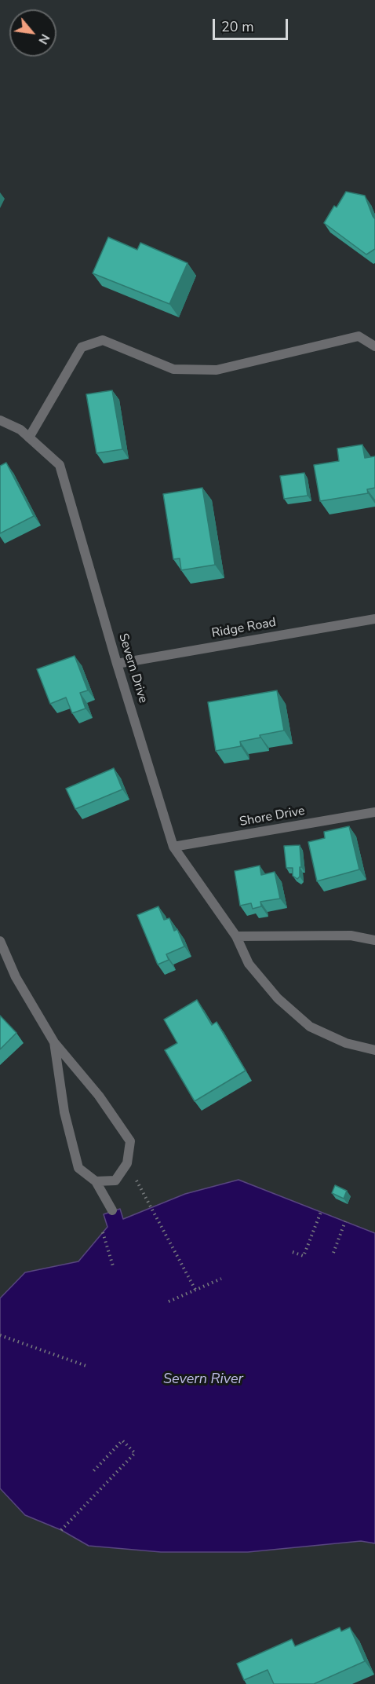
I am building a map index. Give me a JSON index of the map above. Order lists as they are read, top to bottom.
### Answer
{
  "streets": {
    "street": ["Ridge Road", "Severn Drive", "Shore Drive"]
  },
  "crossings": [
    ["Ridge Road", "Severn Drive"],
    ["Severn Drive", "Shore Drive"]
  ],
  "water": ["Severn River"],
  "scale_bar": "20 m",
  "north": "bottom right"
}
